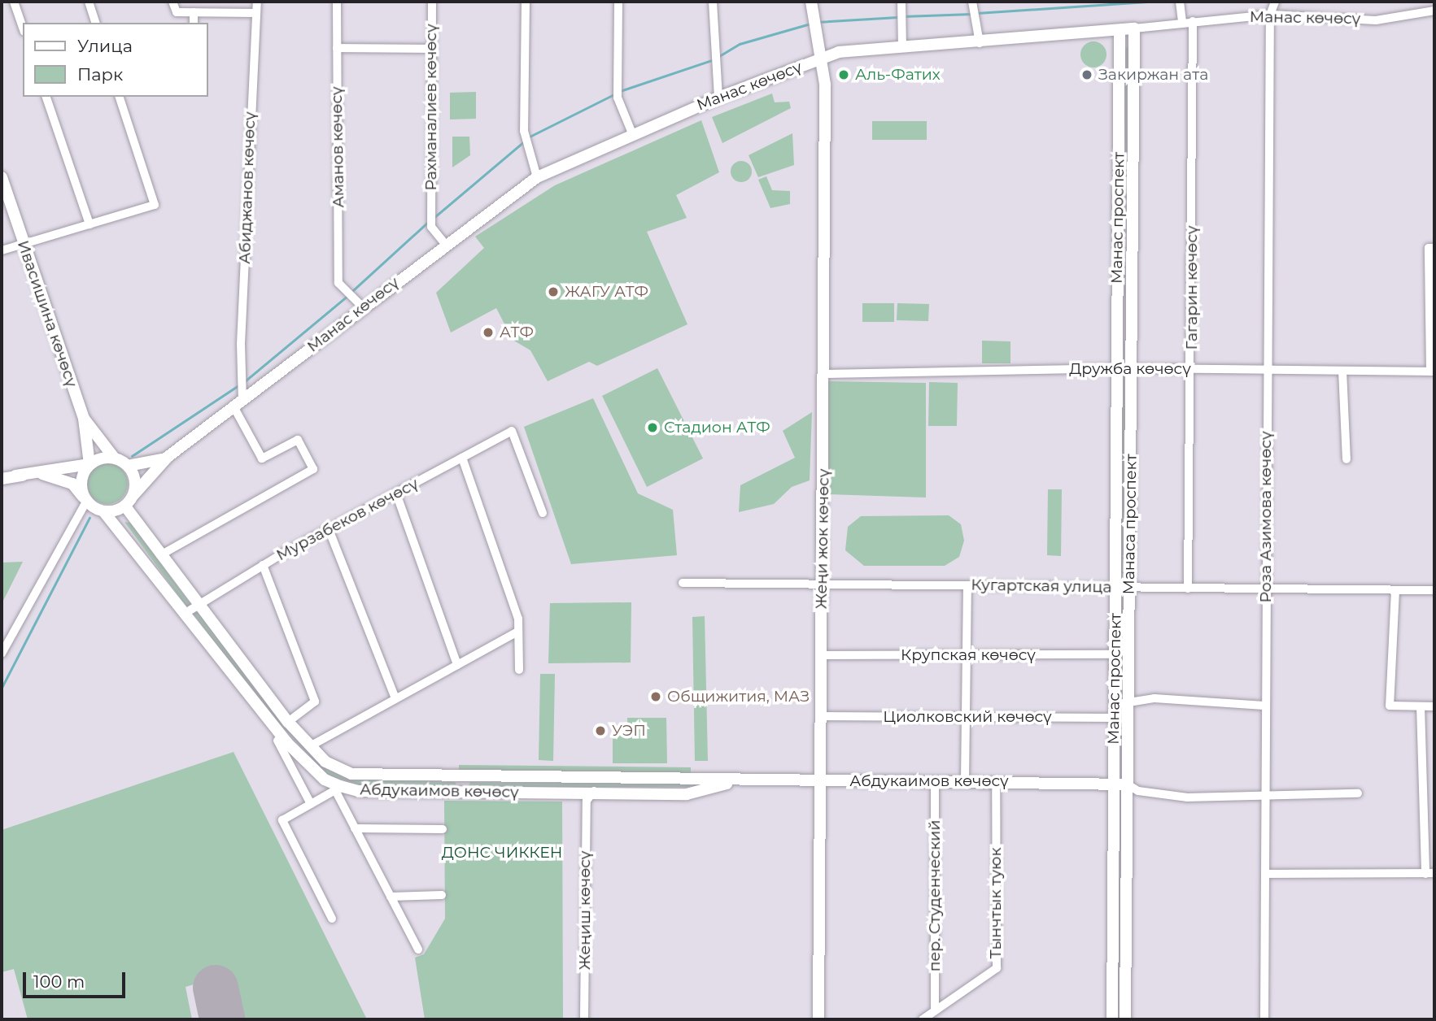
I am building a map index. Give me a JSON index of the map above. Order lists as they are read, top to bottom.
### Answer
{
  "streets": {
    "main road": [
      "Манас көчөсү",
      "Манас проспект",
      "Ивасишина көчөсү",
      "Манаса проспект",
      "Жеңи жок көчөсү",
      "Абдукаимов көчөсү"
    ],
    "street": [
      "Рахманалиев көчөсү",
      "Аманов көчөсү",
      "Абиджанов көчөсү",
      "Гагарин көчөсү",
      "Дружба көчөсү",
      "Роза Азимова көчөсү",
      "Мурзабеков көчөсү",
      "Кугартская улица",
      "Крупская көчөсү",
      "Циолковский көчөсү",
      "пер. Студенческий",
      "Тынчтык туюк",
      "Жеңиш көчөсү"
    ]
  },
  "crossings": [
    ["Манас көчөсү", "Рахманалиев көчөсү"],
    ["Манас көчөсү", "Аманов көчөсү"],
    ["Манас көчөсү", "Абиджанов көчөсү"],
    ["Манас көчөсү", "Манас проспект"],
    ["Манас көчөсү", "Гагарин көчөсү"],
    ["Манас көчөсү", "Роза Азимова көчөсү"],
    ["Манас көчөсү", "Манаса проспект"],
    ["Манас көчөсү", "Жеңи жок көчөсү"],
    ["Манас проспект", "Дружба көчөсү"],
    ["Манас проспект", "Кугартская улица"],
    ["Манас проспект", "Крупская көчөсү"],
    ["Манас проспект", "Циолковский көчөсү"],
    ["Манас проспект", "Абдукаимов көчөсү"],
    ["Гагарин көчөсү", "Дружба көчөсү"],
    ["Гагарин көчөсү", "Кугартская улица"],
    ["Дружба көчөсү", "Роза Азимова көчөсү"],
    ["Дружба көчөсү", "Манаса проспект"],
    ["Дружба көчөсү", "Жеңи жок көчөсү"],
    ["Роза Азимова көчөсү", "Кугартская улица"],
    ["Мурзабеков көчөсү", "Абдукаимов көчөсү"],
    ["Манаса проспект", "Кугартская улица"],
    ["Манаса проспект", "Абдукаимов көчөсү"],
    ["Жеңи жок көчөсү", "Кугартская улица"],
    ["Жеңи жок көчөсү", "Крупская көчөсү"],
    ["Жеңи жок көчөсү", "Циолковский көчөсү"],
    ["Жеңи жок көчөсү", "Абдукаимов көчөсү"],
    ["Абдукаимов көчөсү", "пер. Студенческий"],
    ["Абдукаимов көчөсү", "Тынчтык туюк"],
    ["Абдукаимов көчөсү", "Жеңиш көчөсү"],
    ["пер. Студенческий", "Тынчтык туюк"]
  ],
  "parks": ["ДОНС ЧИККЕН"],
  "places": [
    "Аль-Фатих",
    "Закиржан ата",
    "ЖАГУ АТФ",
    "АТФ",
    "Стадион АТФ",
    "Общижития, МАЗ",
    "УЭП"
  ],
  "legend": ["Улица", "Парк"],
  "scale_bar": "100 m"
}
